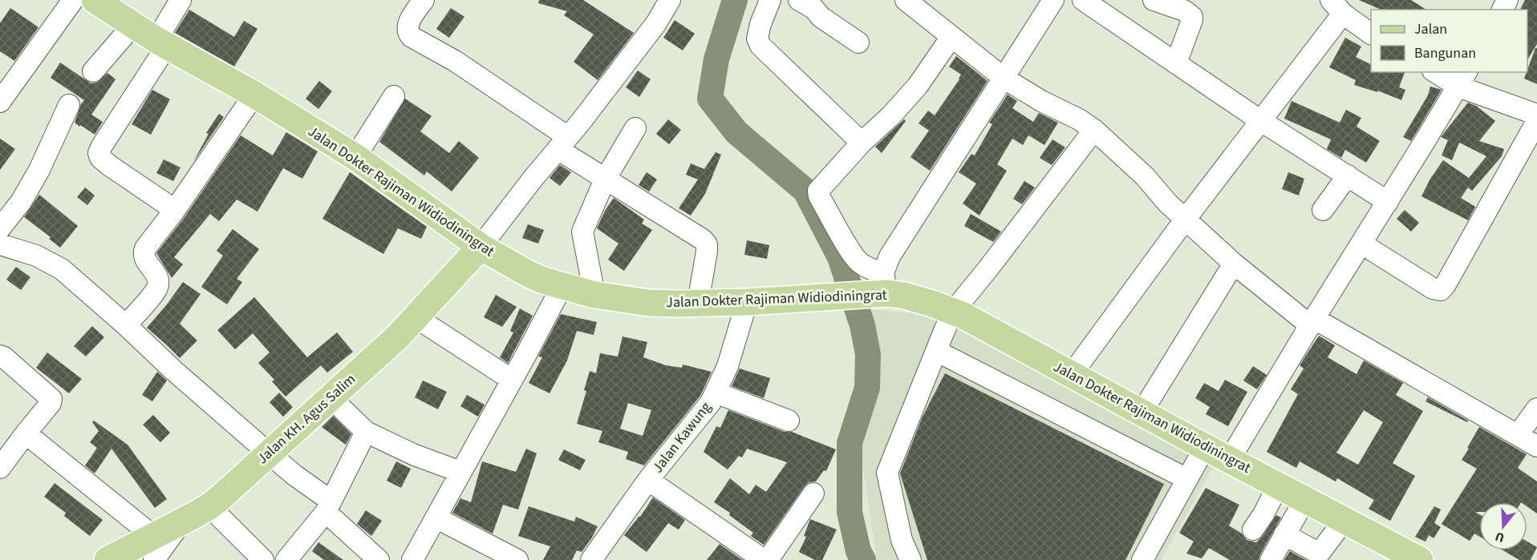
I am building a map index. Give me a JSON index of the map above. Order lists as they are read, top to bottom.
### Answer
{
  "streets": {
    "main road": ["Jalan Dokter Rajiman Widiodiningrat", "Jalan KH. Agus Salim"],
    "street": ["Jalan Kawung"]
  },
  "crossings": [
    ["Jalan Dokter Rajiman Widiodiningrat", "Jalan KH. Agus Salim"],
    ["Jalan Dokter Rajiman Widiodiningrat", "Jalan Kawung"]
  ],
  "legend": ["Jalan", "Bangunan"],
  "north": "bottom"
}
